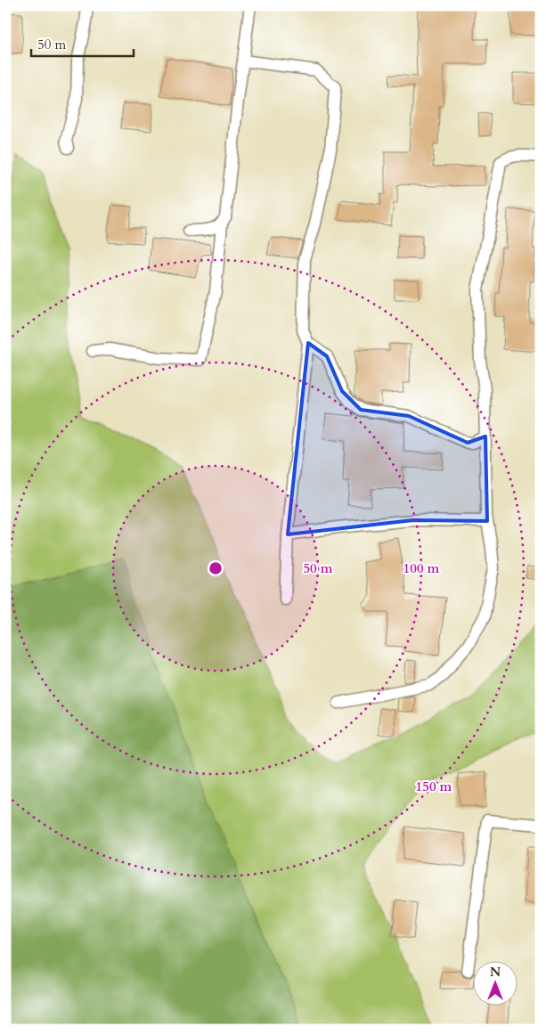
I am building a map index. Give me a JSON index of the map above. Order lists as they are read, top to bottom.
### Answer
{
  "scale_bar": "50 m",
  "north": "top",
  "rings": ["50 m", "100 m", "150 m"]
}
